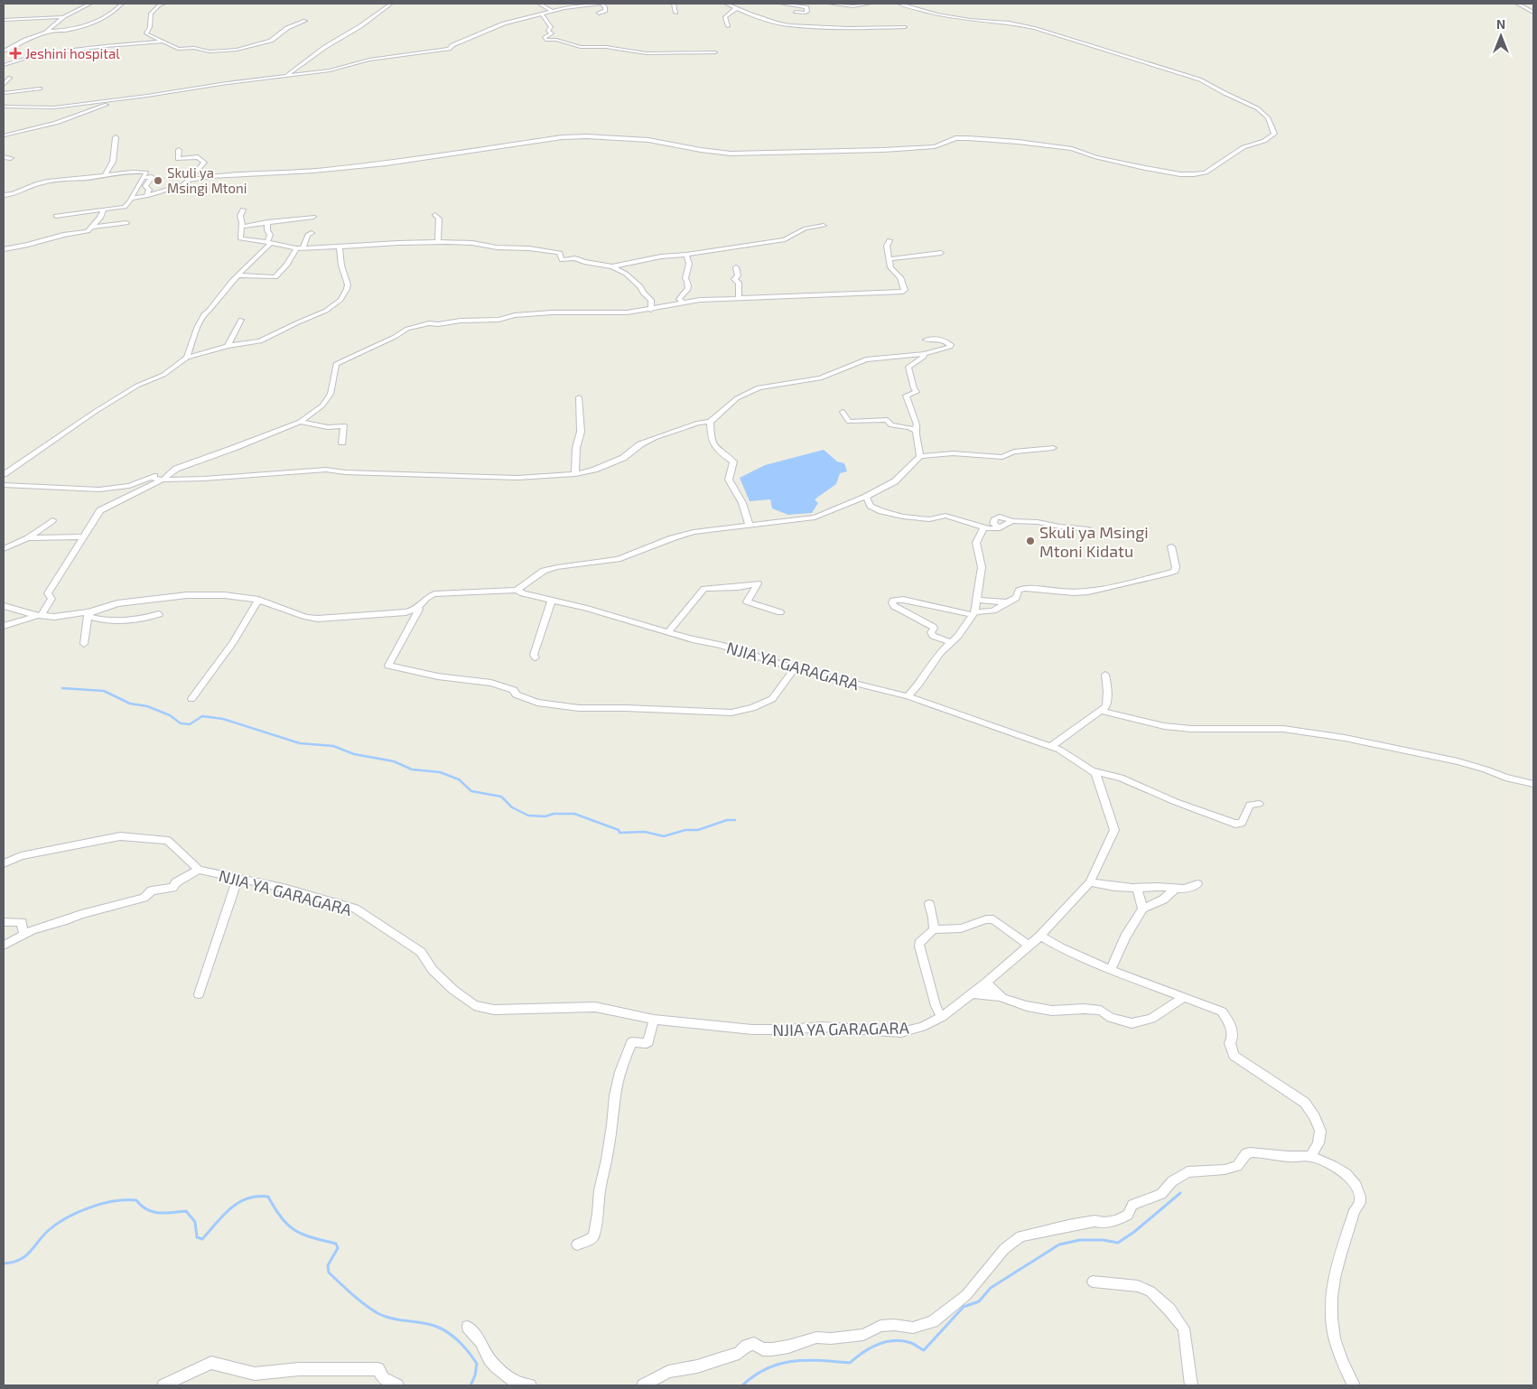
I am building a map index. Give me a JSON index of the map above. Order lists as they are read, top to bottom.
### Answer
{
  "streets": {
    "street": ["NJIA YA GARAGARA"]
  },
  "places": {
    "health": ["Jeshini hospital"],
    "other": ["Skuli ya Msingi Mtoni", "Skuli ya Msingi Mtoni Kidatu"]
  },
  "north": "top"
}
